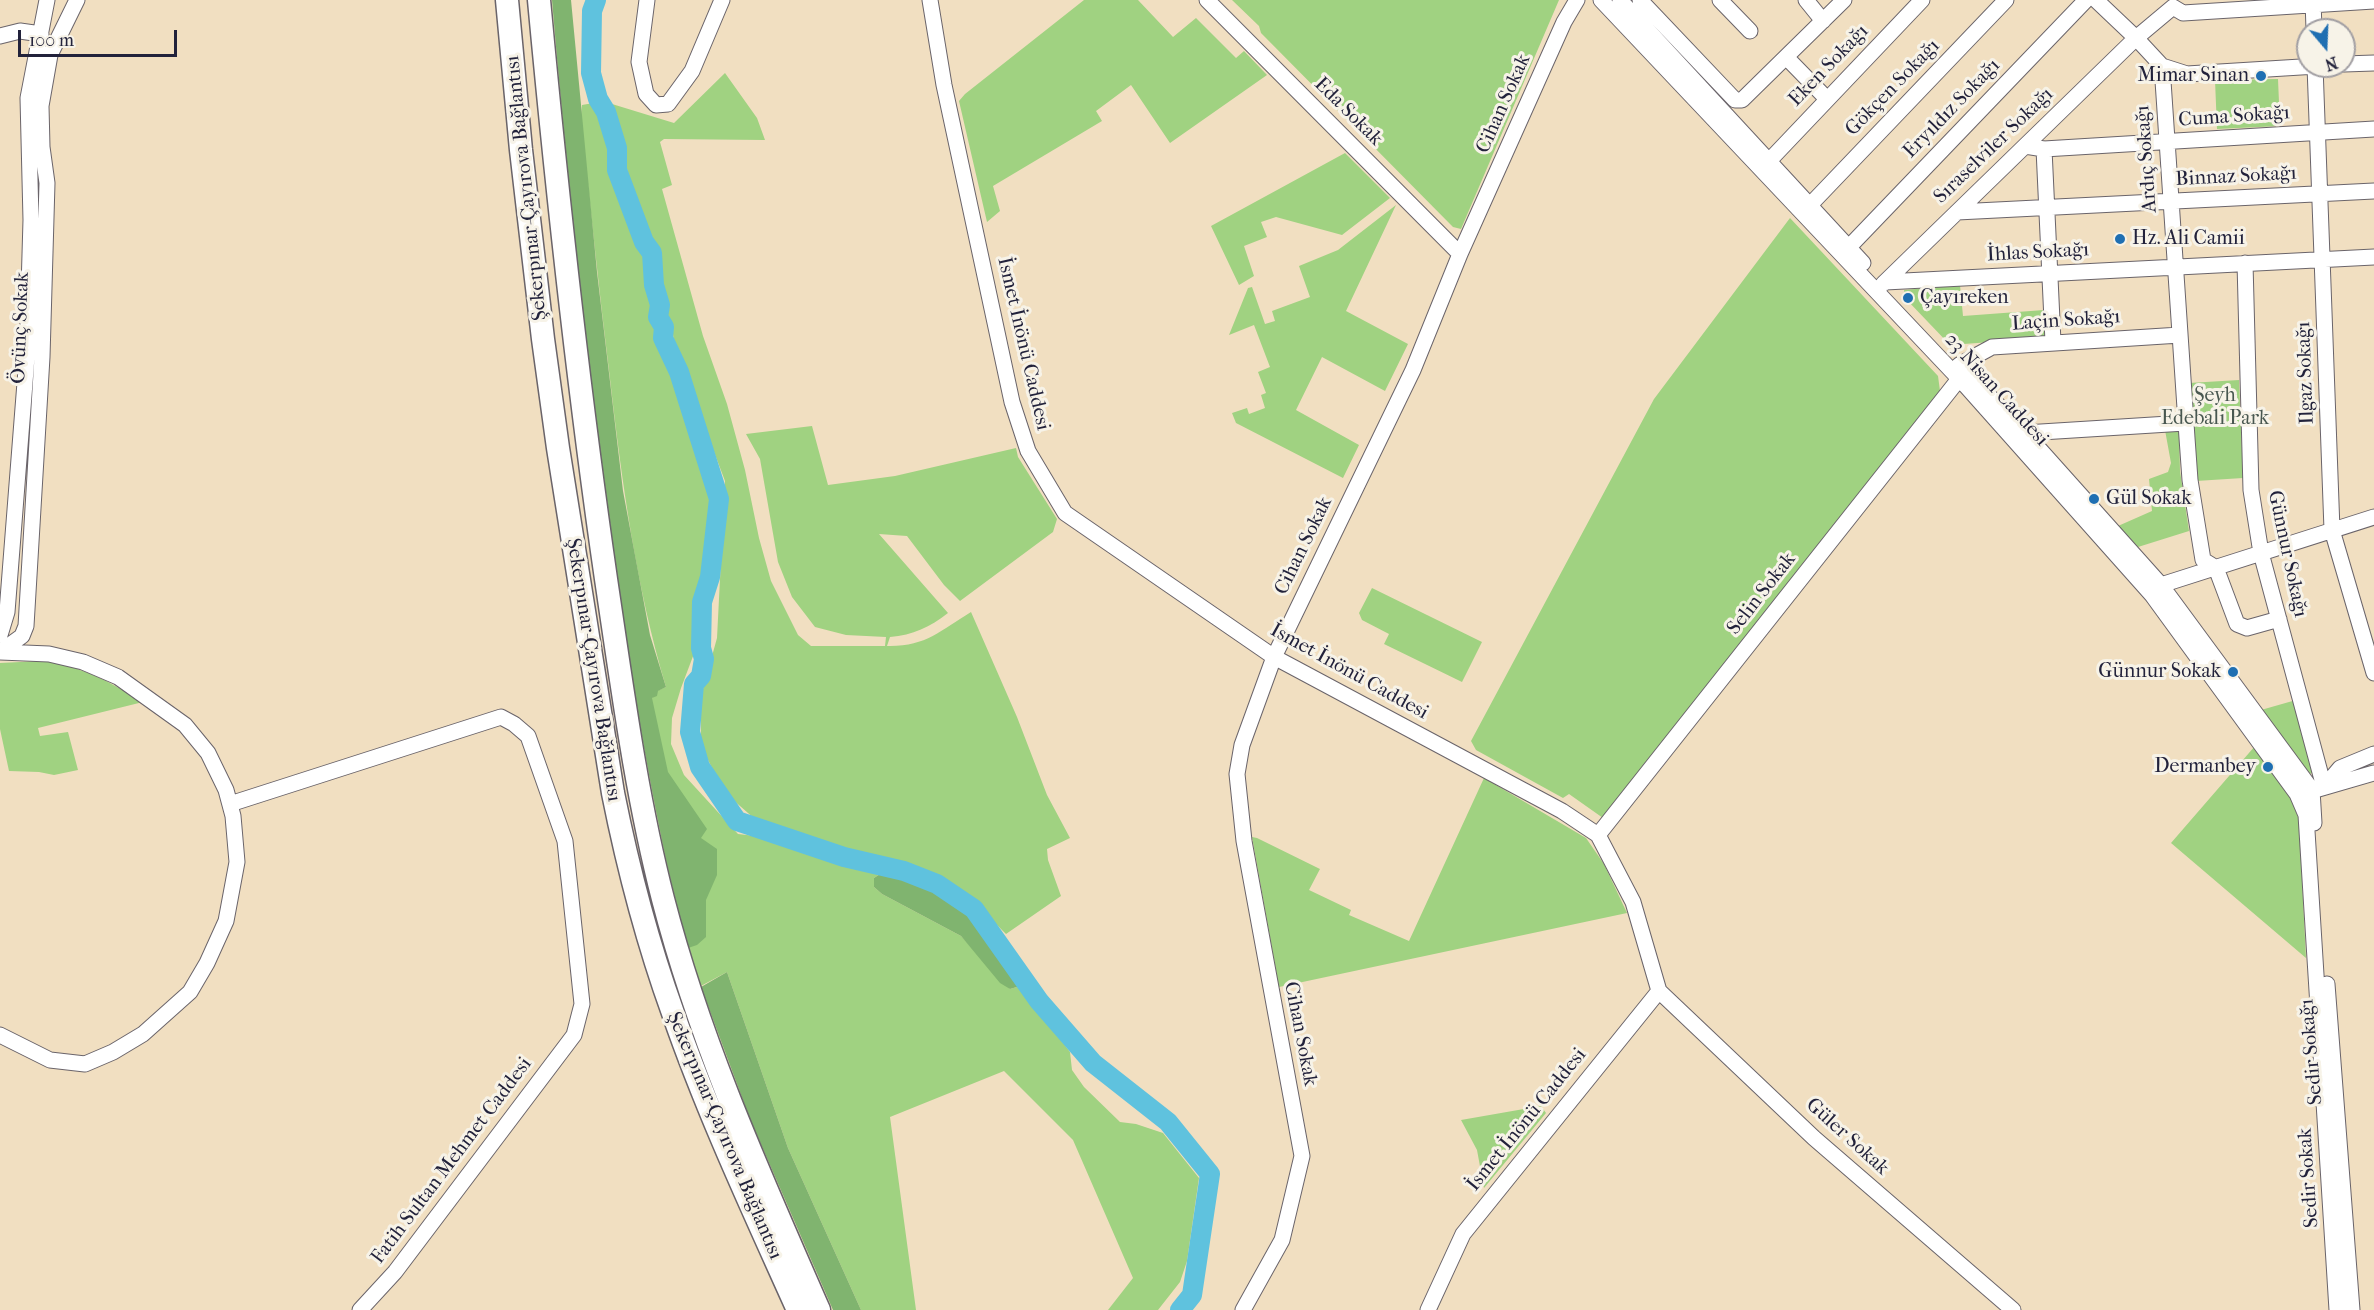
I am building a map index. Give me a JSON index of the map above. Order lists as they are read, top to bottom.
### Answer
{
  "streets": {
    "highway": ["Şekerpınar-Çayırova Bağlantısı"],
    "street": [
      "Eken Sokağı",
      "Gökçen Sokağı",
      "Cihan Sokak",
      "Eryıldız Sokağı",
      "Eda Sokak",
      "Cuma Sokağı",
      "Sıraselviler Sokağı",
      "Ardıç Sokağı",
      "Binnaz Sokağı",
      "İhlas Sokağı",
      "Laçin Sokağı",
      "Övünç Sokak",
      "İsmet İnönü Caddesi",
      "Ilgaz Sokağı",
      "23 Nisan Caddesi",
      "Günnur Sokağı",
      "Selin Sokak",
      "Sedir Sokağı",
      "Güler Sokak",
      "Fatih Sultan Mehmet Caddesi",
      "Sedir Sokak"
    ]
  },
  "crossings": [
    ["Eken Sokağı", "23 Nisan Caddesi"],
    ["Gökçen Sokağı", "23 Nisan Caddesi"],
    ["Cihan Sokak", "Eda Sokak"],
    ["Cihan Sokak", "İsmet İnönü Caddesi"],
    ["Eryıldız Sokağı", "23 Nisan Caddesi"],
    ["Cuma Sokağı", "Sıraselviler Sokağı"],
    ["Cuma Sokağı", "Ardıç Sokağı"],
    ["Cuma Sokağı", "Ilgaz Sokağı"],
    ["Sıraselviler Sokağı", "Binnaz Sokağı"],
    ["Sıraselviler Sokağı", "İhlas Sokağı"],
    ["Sıraselviler Sokağı", "23 Nisan Caddesi"],
    ["Ardıç Sokağı", "Binnaz Sokağı"],
    ["Ardıç Sokağı", "İhlas Sokağı"],
    ["Ardıç Sokağı", "Laçin Sokağı"],
    ["Ardıç Sokağı", "Günnur Sokağı"],
    ["Binnaz Sokağı", "Ilgaz Sokağı"],
    ["İhlas Sokağı", "Ilgaz Sokağı"],
    ["İhlas Sokağı", "23 Nisan Caddesi"],
    ["İhlas Sokağı", "Günnur Sokağı"],
    ["Laçin Sokağı", "23 Nisan Caddesi"],
    ["Laçin Sokağı", "Selin Sokak"],
    ["İsmet İnönü Caddesi", "Selin Sokak"],
    ["İsmet İnönü Caddesi", "Güler Sokak"],
    ["23 Nisan Caddesi", "Günnur Sokağı"],
    ["23 Nisan Caddesi", "Selin Sokak"],
    ["23 Nisan Caddesi", "Sedir Sokağı"],
    ["23 Nisan Caddesi", "Sedir Sokak"],
    ["Günnur Sokağı", "Sedir Sokağı"],
    ["Günnur Sokağı", "Sedir Sokak"],
    ["Sedir Sokağı", "Sedir Sokak"]
  ],
  "parks": ["Şeyh Edebali Park"],
  "places": [
    "Mimar Sinan",
    "Hz. Ali Camii",
    "Çayıreken",
    "Gül Sokak",
    "Günnur Sokak",
    "Dermanbey"
  ],
  "scale_bar": "100 m",
  "north": "bottom"
}
